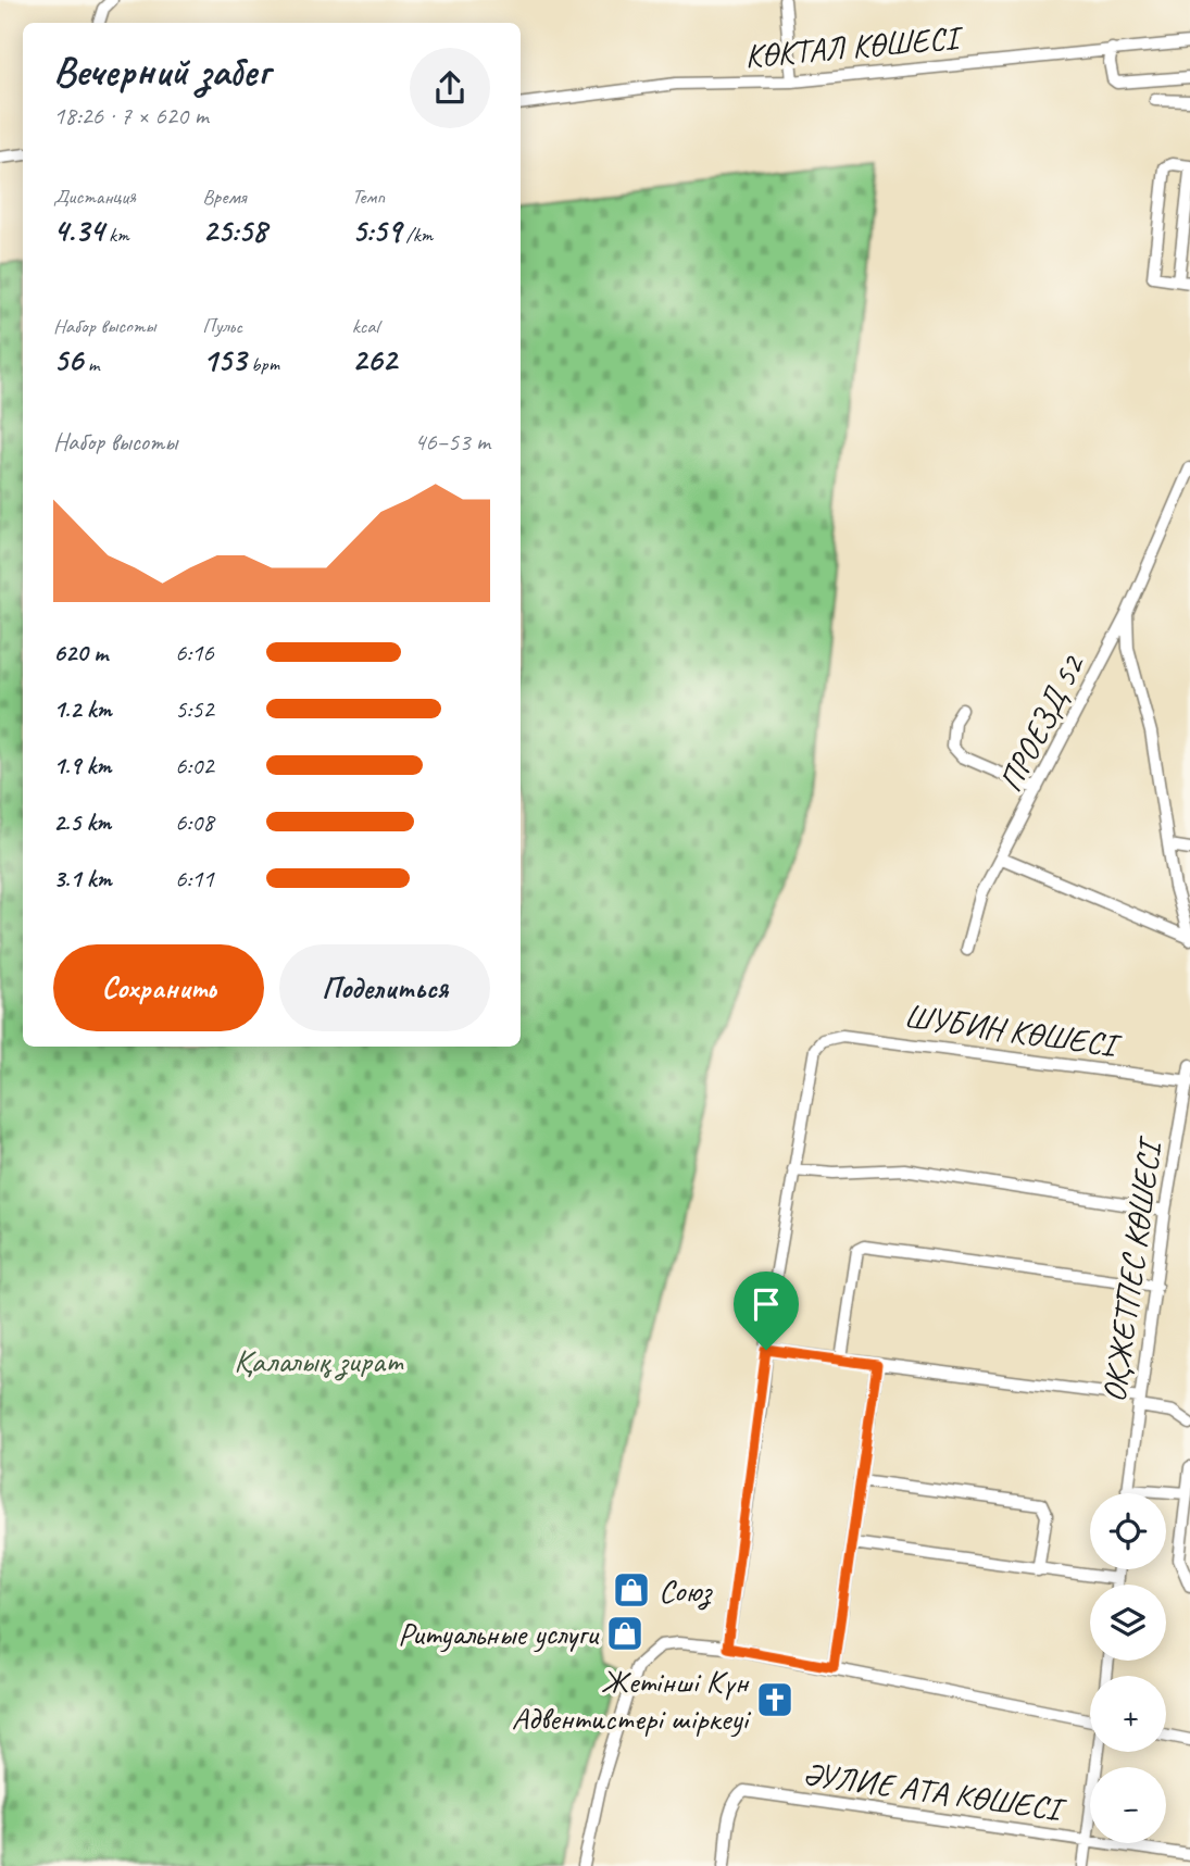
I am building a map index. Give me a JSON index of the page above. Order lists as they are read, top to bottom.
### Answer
{
  "streets": {
    "street": [
      "КӨКТАЛ КӨШЕСІ",
      "ПРОЕЗД 52",
      "ШУБИН КӨШЕСІ",
      "ОҚЖЕТПЕС КӨШЕСІ",
      "ӘУЛИЕ АТА КӨШЕСІ"
    ]
  },
  "crossings": [
    ["ШУБИН КӨШЕСІ", "ОҚЖЕТПЕС КӨШЕСІ"]
  ],
  "parks": ["Қалалық зират"],
  "places": {
    "shop": ["Союз", "Ритуальные услуги"],
    "church": ["Жетінші Күн Адвентистері шіркеуі"]
  },
  "page": {
    "heading": ["Вечерний забег", "18:26 · 7 × 620 m"],
    "stats": [
      ["Дистанция", "4.34 km"],
      ["Время", "25:58"],
      ["Темп", "5:59 /km"],
      ["Набор высоты", "56 m"],
      ["Пульс", "153 bpm"],
      ["kcal", "262"]
    ],
    "chart": ["Набор высоты", "46–53 m"],
    "list": [
      {
        "name": "620 m",
        "note": "6:16"
      },
      {
        "name": "1.2 km",
        "note": "5:52"
      },
      {
        "name": "1.9 km",
        "note": "6:02"
      },
      {
        "name": "2.5 km",
        "note": "6:08"
      },
      {
        "name": "3.1 km",
        "note": "6:11"
      }
    ],
    "buttons": ["Сохранить", "Поделиться"],
    "map_buttons": ["+", "−"]
  }
}
